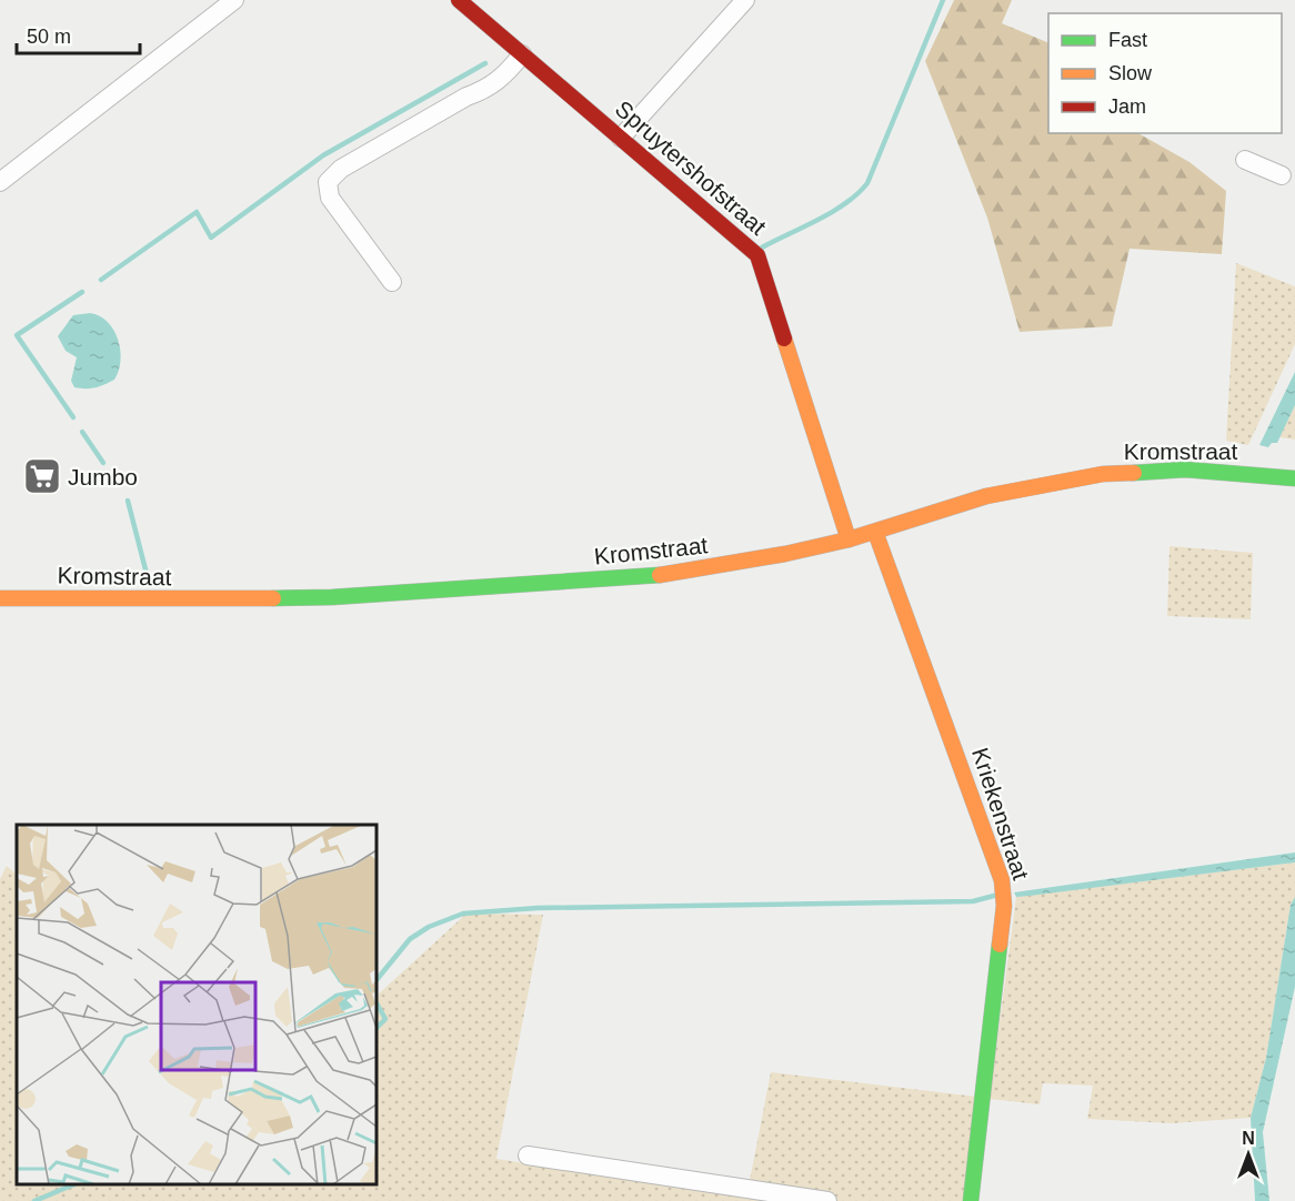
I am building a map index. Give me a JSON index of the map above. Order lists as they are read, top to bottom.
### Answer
{
  "streets": {
    "street": ["Spruytershofstraat", "Kromstraat", "Kriekenstraat"]
  },
  "crossings": [
    ["Spruytershofstraat", "Kromstraat"],
    ["Kromstraat", "Kriekenstraat"]
  ],
  "places": {
    "supermarket": ["Jumbo"]
  },
  "legend": ["Fast", "Slow", "Jam"],
  "scale_bar": "50 m",
  "north": "top"
}
